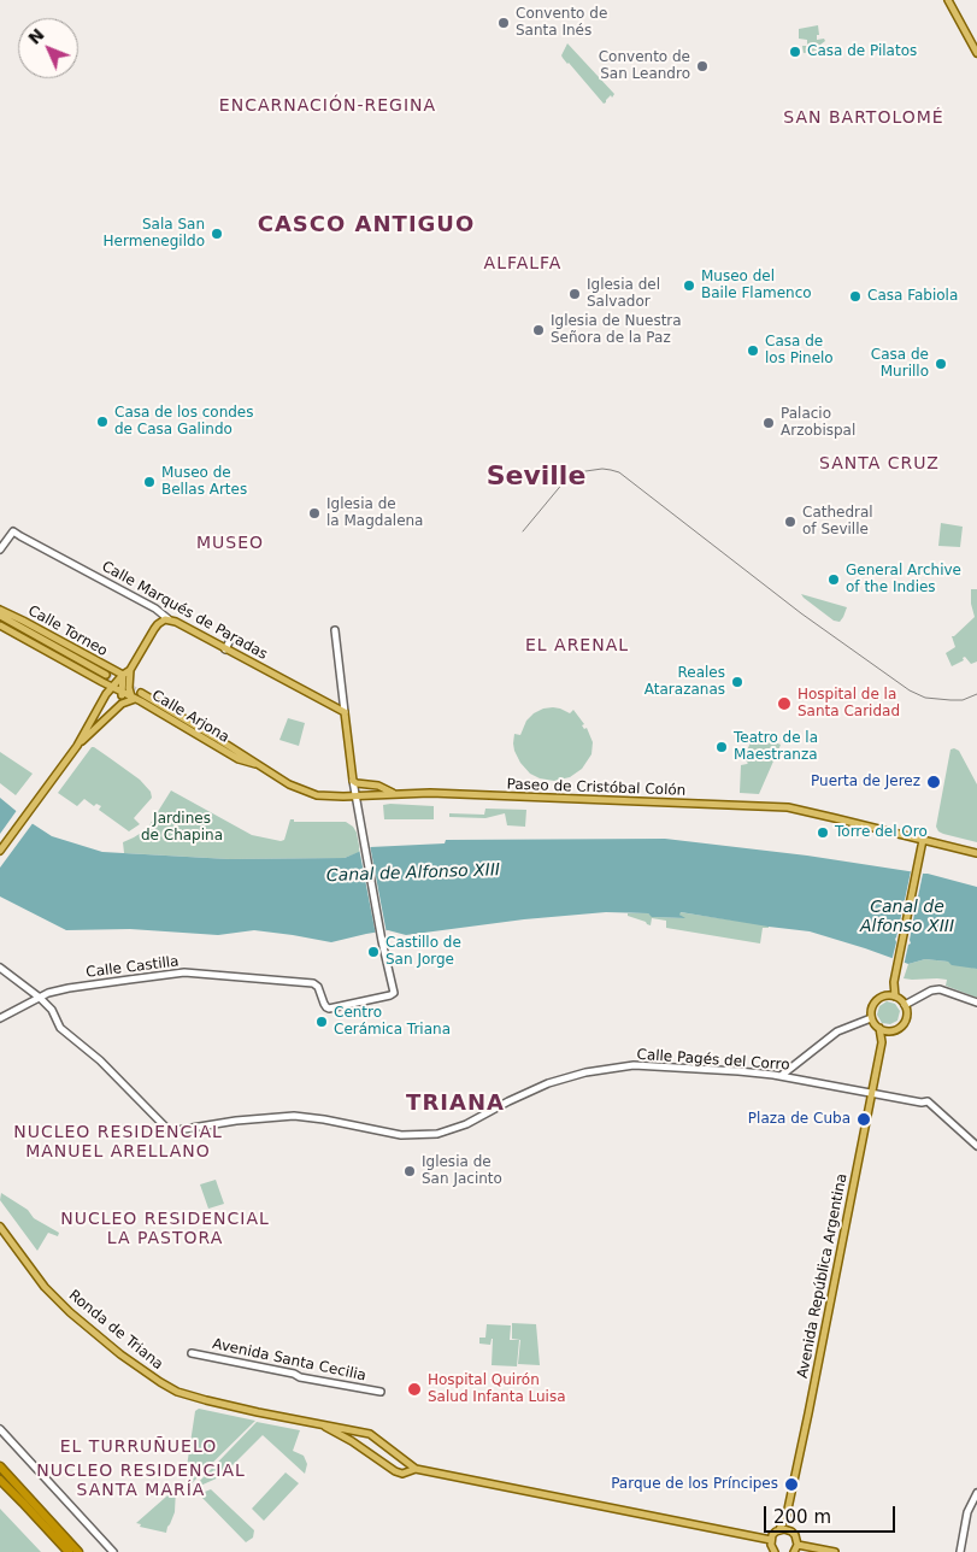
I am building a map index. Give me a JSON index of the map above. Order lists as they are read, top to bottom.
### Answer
{
  "streets": {
    "main road": [
      "Calle Marqués de Paradas",
      "Calle Torneo",
      "Calle Arjona",
      "Paseo de Cristóbal Colón",
      "Calle Castilla",
      "Calle Pagés del Corro",
      "Avenida República Argentina",
      "Ronda de Triana",
      "Avenida Santa Cecilia"
    ]
  },
  "crossings": [
    ["Calle Torneo", "Calle Arjona"],
    ["Calle Arjona", "Paseo de Cristóbal Colón"],
    ["Calle Arjona", "Calle Castilla"],
    ["Paseo de Cristóbal Colón", "Calle Castilla"],
    ["Calle Castilla", "Calle Pagés del Corro"],
    ["Calle Pagés del Corro", "Avenida República Argentina"]
  ],
  "districts": [
    "ENCARNACIÓN-REGINA",
    "SAN BARTOLOMÉ",
    "CASCO ANTIGUO",
    "ALFALFA",
    "SANTA CRUZ",
    "Seville",
    "MUSEO",
    "EL ARENAL",
    "TRIANA",
    "NUCLEO RESIDENCIAL MANUEL ARELLANO",
    "NUCLEO RESIDENCIAL LA PASTORA",
    "EL TURRUÑUELO",
    "NUCLEO RESIDENCIAL SANTA MARÍA"
  ],
  "water": ["Canal de Alfonso XIII"],
  "parks": ["Jardines de Chapina"],
  "places": [
    "Convento de Santa Inés",
    "Casa de Pilatos",
    "Convento de San Leandro",
    "Sala San Hermenegildo",
    "Museo del Baile Flamenco",
    "Iglesia del Salvador",
    "Casa Fabiola",
    "Iglesia de Nuestra Señora de la Paz",
    "Casa de los Pinelo",
    "Casa de Murillo",
    "Casa de los condes de Casa Galindo",
    "Palacio Arzobispal",
    "Museo de Bellas Artes",
    "Iglesia de la Magdalena",
    "Cathedral of Seville",
    "General Archive of the Indies",
    "Reales Atarazanas",
    "Hospital de la Santa Caridad",
    "Teatro de la Maestranza",
    "Puerta de Jerez",
    "Torre del Oro",
    "Castillo de San Jorge",
    "Centro Cerámica Triana",
    "Plaza de Cuba",
    "Iglesia de San Jacinto",
    "Hospital Quirón Salud Infanta Luisa",
    "Parque de los Príncipes"
  ],
  "scale_bar": "200 m",
  "north": "top left"
}
